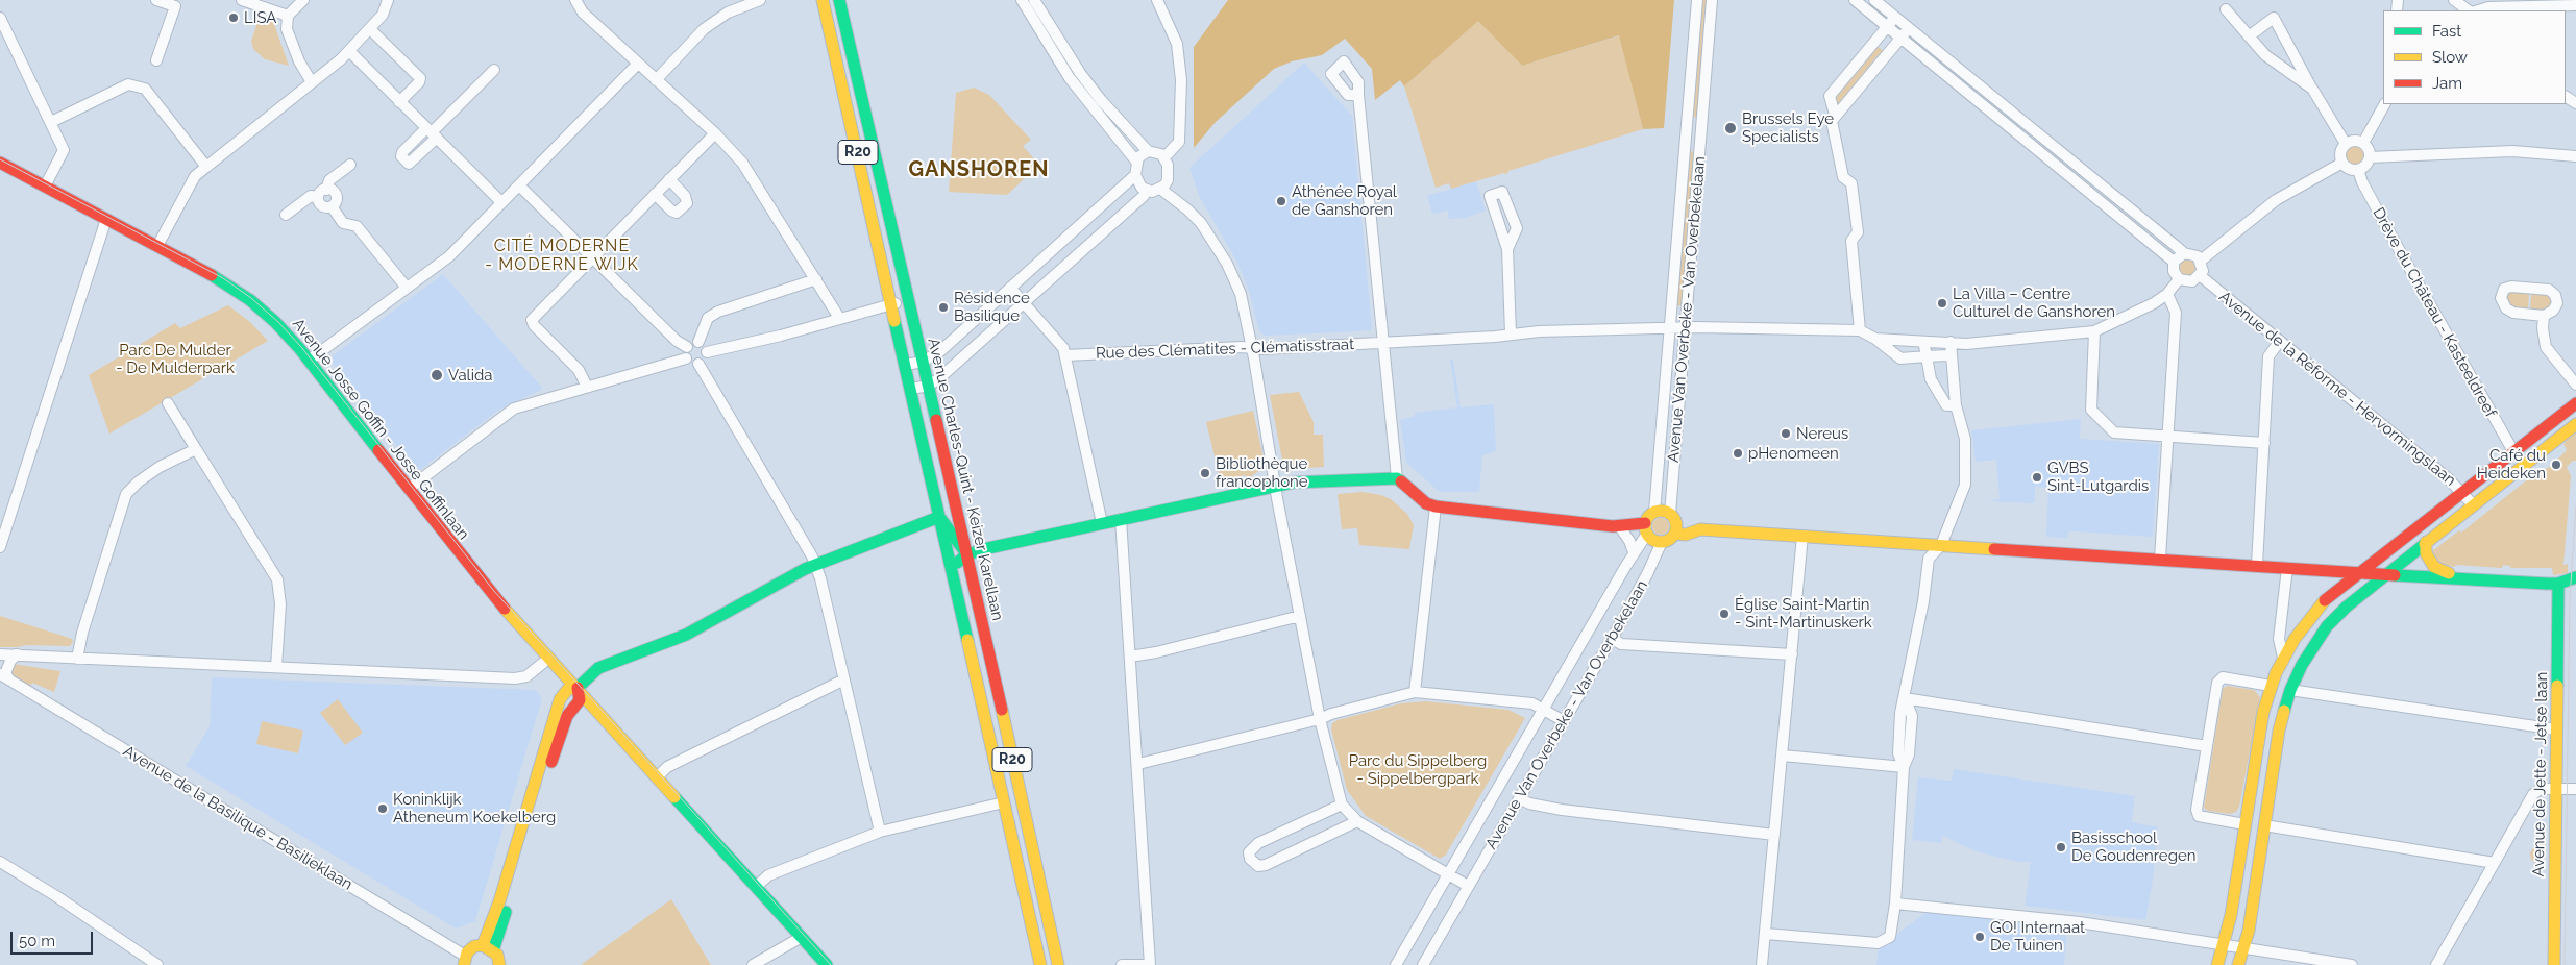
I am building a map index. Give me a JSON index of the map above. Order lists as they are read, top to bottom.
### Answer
{
  "streets": {
    "main road": [
      "R20",
      "Avenue Josse Goffin - Josse Goffinlaan",
      "Avenue Charles-Quint - Keizer Karellaan",
      "Avenue de Jette - Jetse laan"
    ],
    "street": [
      "Avenue Van Overbeke - Van Overbekelaan",
      "Drève du Château - Kasteeldreef",
      "Rue des Clématites - Clématisstraat",
      "Avenue de la Réforme - Hervormingslaan",
      "Avenue de la Basilique - Basilieklaan"
    ]
  },
  "crossings": [
    ["Avenue Van Overbeke - Van Overbekelaan", "Rue des Clématites - Clématisstraat"]
  ],
  "districts": ["GANSHOREN", "CITÉ MODERNE - MODERNE WIJK"],
  "parks": ["Parc De Mulder - De Mulderpark", "Parc du Sippelberg - Sippelbergpark"],
  "places": [
    "LISA",
    "Brussels Eye Specialists",
    "Athénée Royal de Ganshoren",
    "La Villa – Centre Culturel de Ganshoren",
    "Résidence Basilique",
    "Valida",
    "Nereus",
    "pHenomeen",
    "Café du Heideken",
    "Bibliothèque francophone",
    "GVBS Sint-Lutgardis",
    "Église Saint-Martin - Sint-Martinuskerk",
    "Koninklijk Atheneum Koekelberg",
    "Basisschool De Goudenregen",
    "GO! Internaat De Tuinen"
  ],
  "legend": ["Fast", "Slow", "Jam"],
  "scale_bar": "50 m"
}
